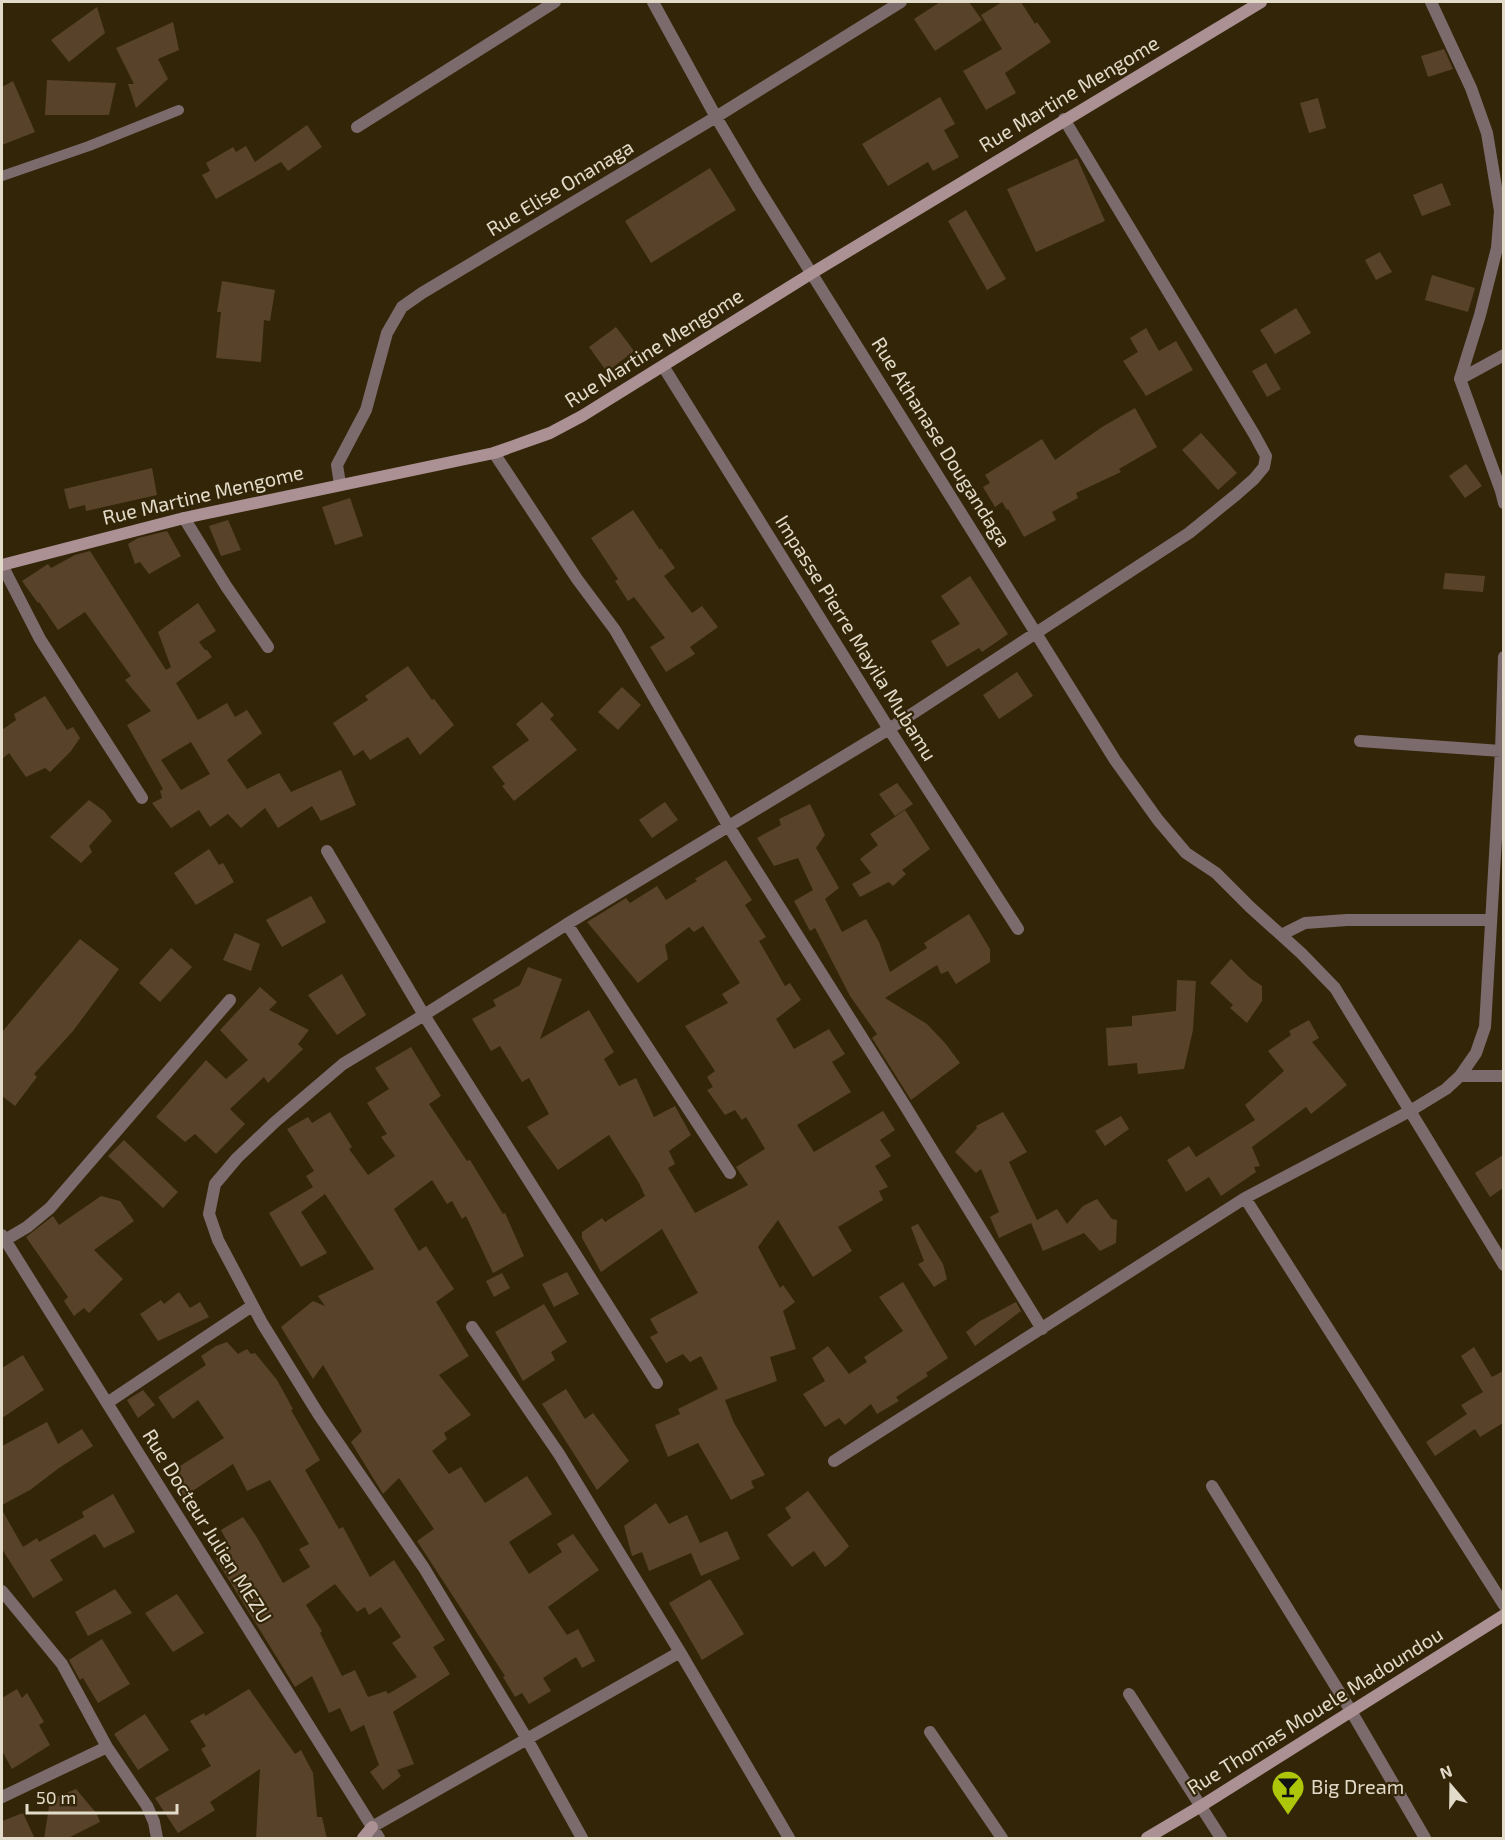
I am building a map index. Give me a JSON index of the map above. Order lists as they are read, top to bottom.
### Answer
{
  "streets": {
    "street": [
      "Rue Martine Mengome",
      "Rue Elise Onanaga",
      "Rue Athanase Dougandaga",
      "Impasse Pierre Mayila Mubamu",
      "Rue Docteur Julien MEZU",
      "Rue Thomas Mouele Madoundou"
    ]
  },
  "crossings": [
    ["Rue Martine Mengome", "Rue Elise Onanaga"],
    ["Rue Martine Mengome", "Rue Athanase Dougandaga"],
    ["Rue Martine Mengome", "Impasse Pierre Mayila Mubamu"],
    ["Rue Elise Onanaga", "Rue Athanase Dougandaga"]
  ],
  "places": {
    "bar": ["Big Dream"]
  },
  "scale_bar": "50 m",
  "north": "top"
}
